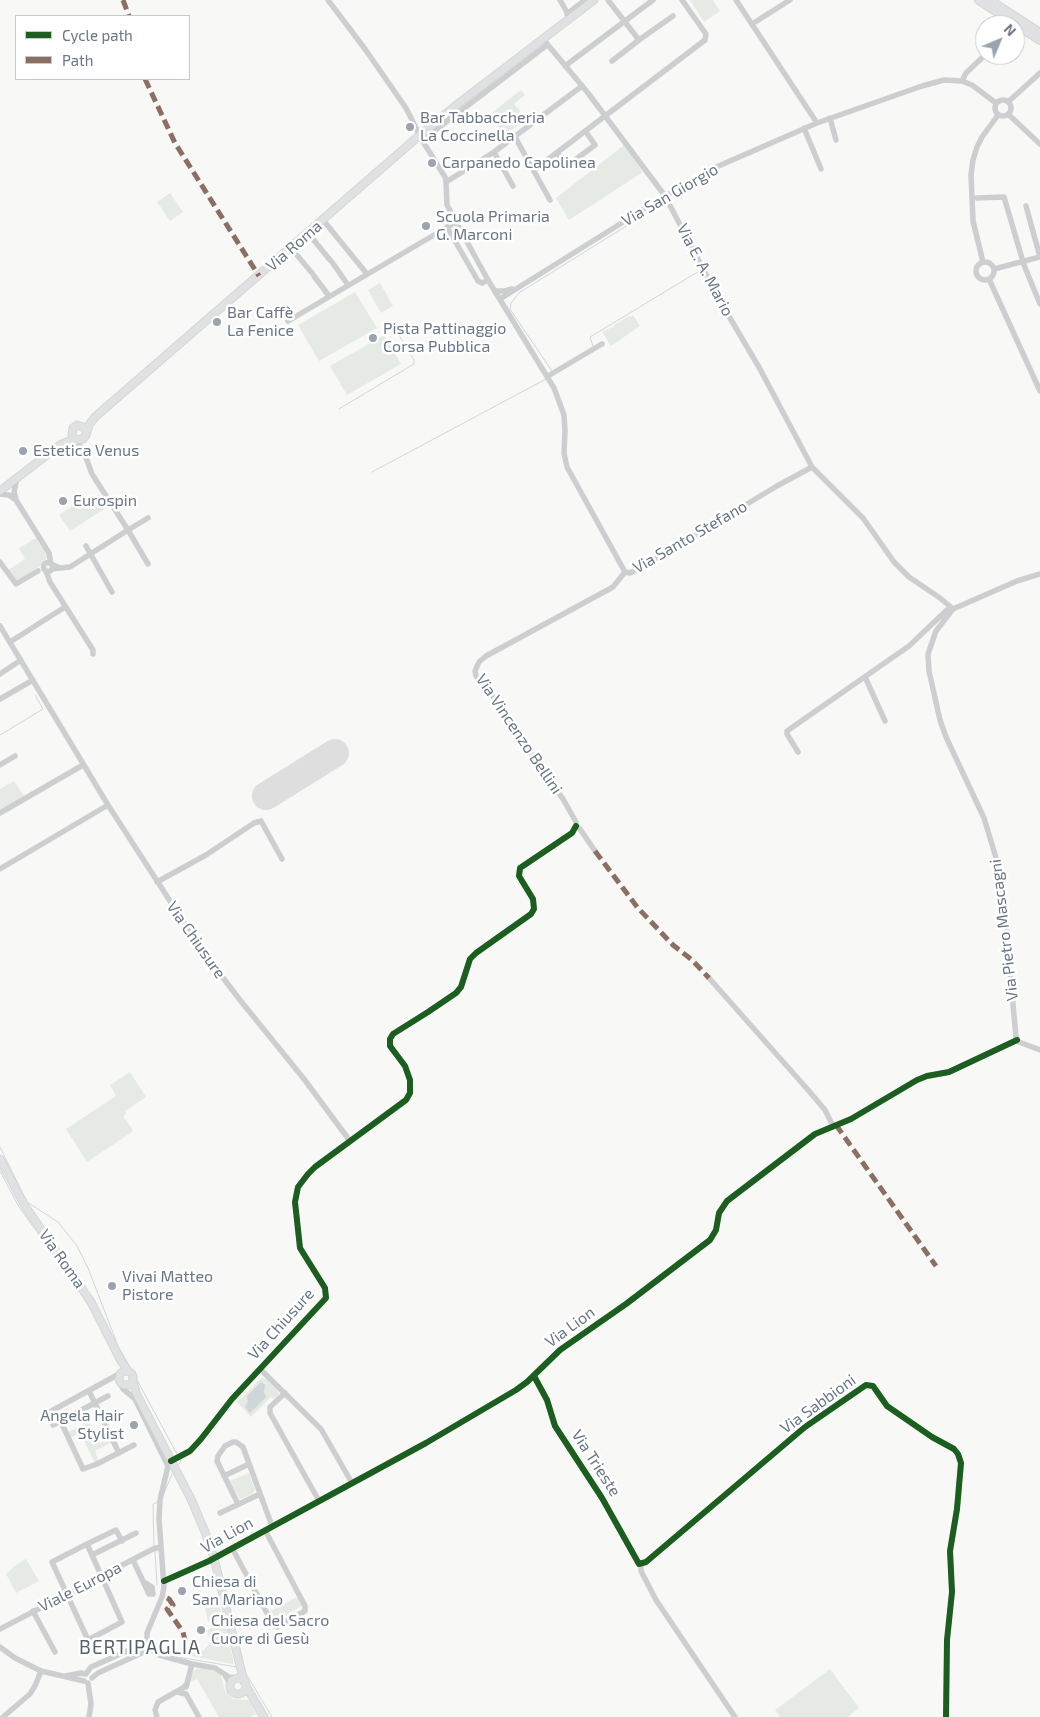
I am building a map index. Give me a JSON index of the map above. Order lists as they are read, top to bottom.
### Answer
{
  "streets": {
    "main road": ["Via Roma"],
    "street": [
      "Via San Giorgio",
      "Via E. A. Mario",
      "Via Santo Stefano",
      "Via Vincenzo Bellini",
      "Via Pietro Mascagni",
      "Via Chiusure",
      "Via Lion",
      "Via Sabbioni",
      "Via Trieste",
      "Viale Europa"
    ]
  },
  "crossings": [
    ["Via San Giorgio", "Via E. A. Mario"],
    ["Via San Giorgio", "Via Santo Stefano"],
    ["Via Roma", "Via E. A. Mario"],
    ["Via Roma", "Via Santo Stefano"],
    ["Via E. A. Mario", "Via Santo Stefano"],
    ["Via Santo Stefano", "Via Vincenzo Bellini"],
    ["Via Pietro Mascagni", "Via Lion"],
    ["Via Lion", "Via Trieste"],
    ["Via Sabbioni", "Via Trieste"]
  ],
  "districts": ["BERTIPAGLIA"],
  "places": [
    "Bar Tabbaccheria La Coccinella",
    "Carpanedo Capolinea",
    "Scuola Primaria G. Marconi",
    "Bar Caffè La Fenice",
    "Pista Pattinaggio Corsa Pubblica",
    "Estetica Venus",
    "Eurospin",
    "Vivai Matteo Pistore",
    "Angela Hair Stylist",
    "Chiesa di San Mariano",
    "Chiesa del Sacro Cuore di Gesù"
  ],
  "legend": ["Cycle path", "Path"],
  "north": "top right"
}
